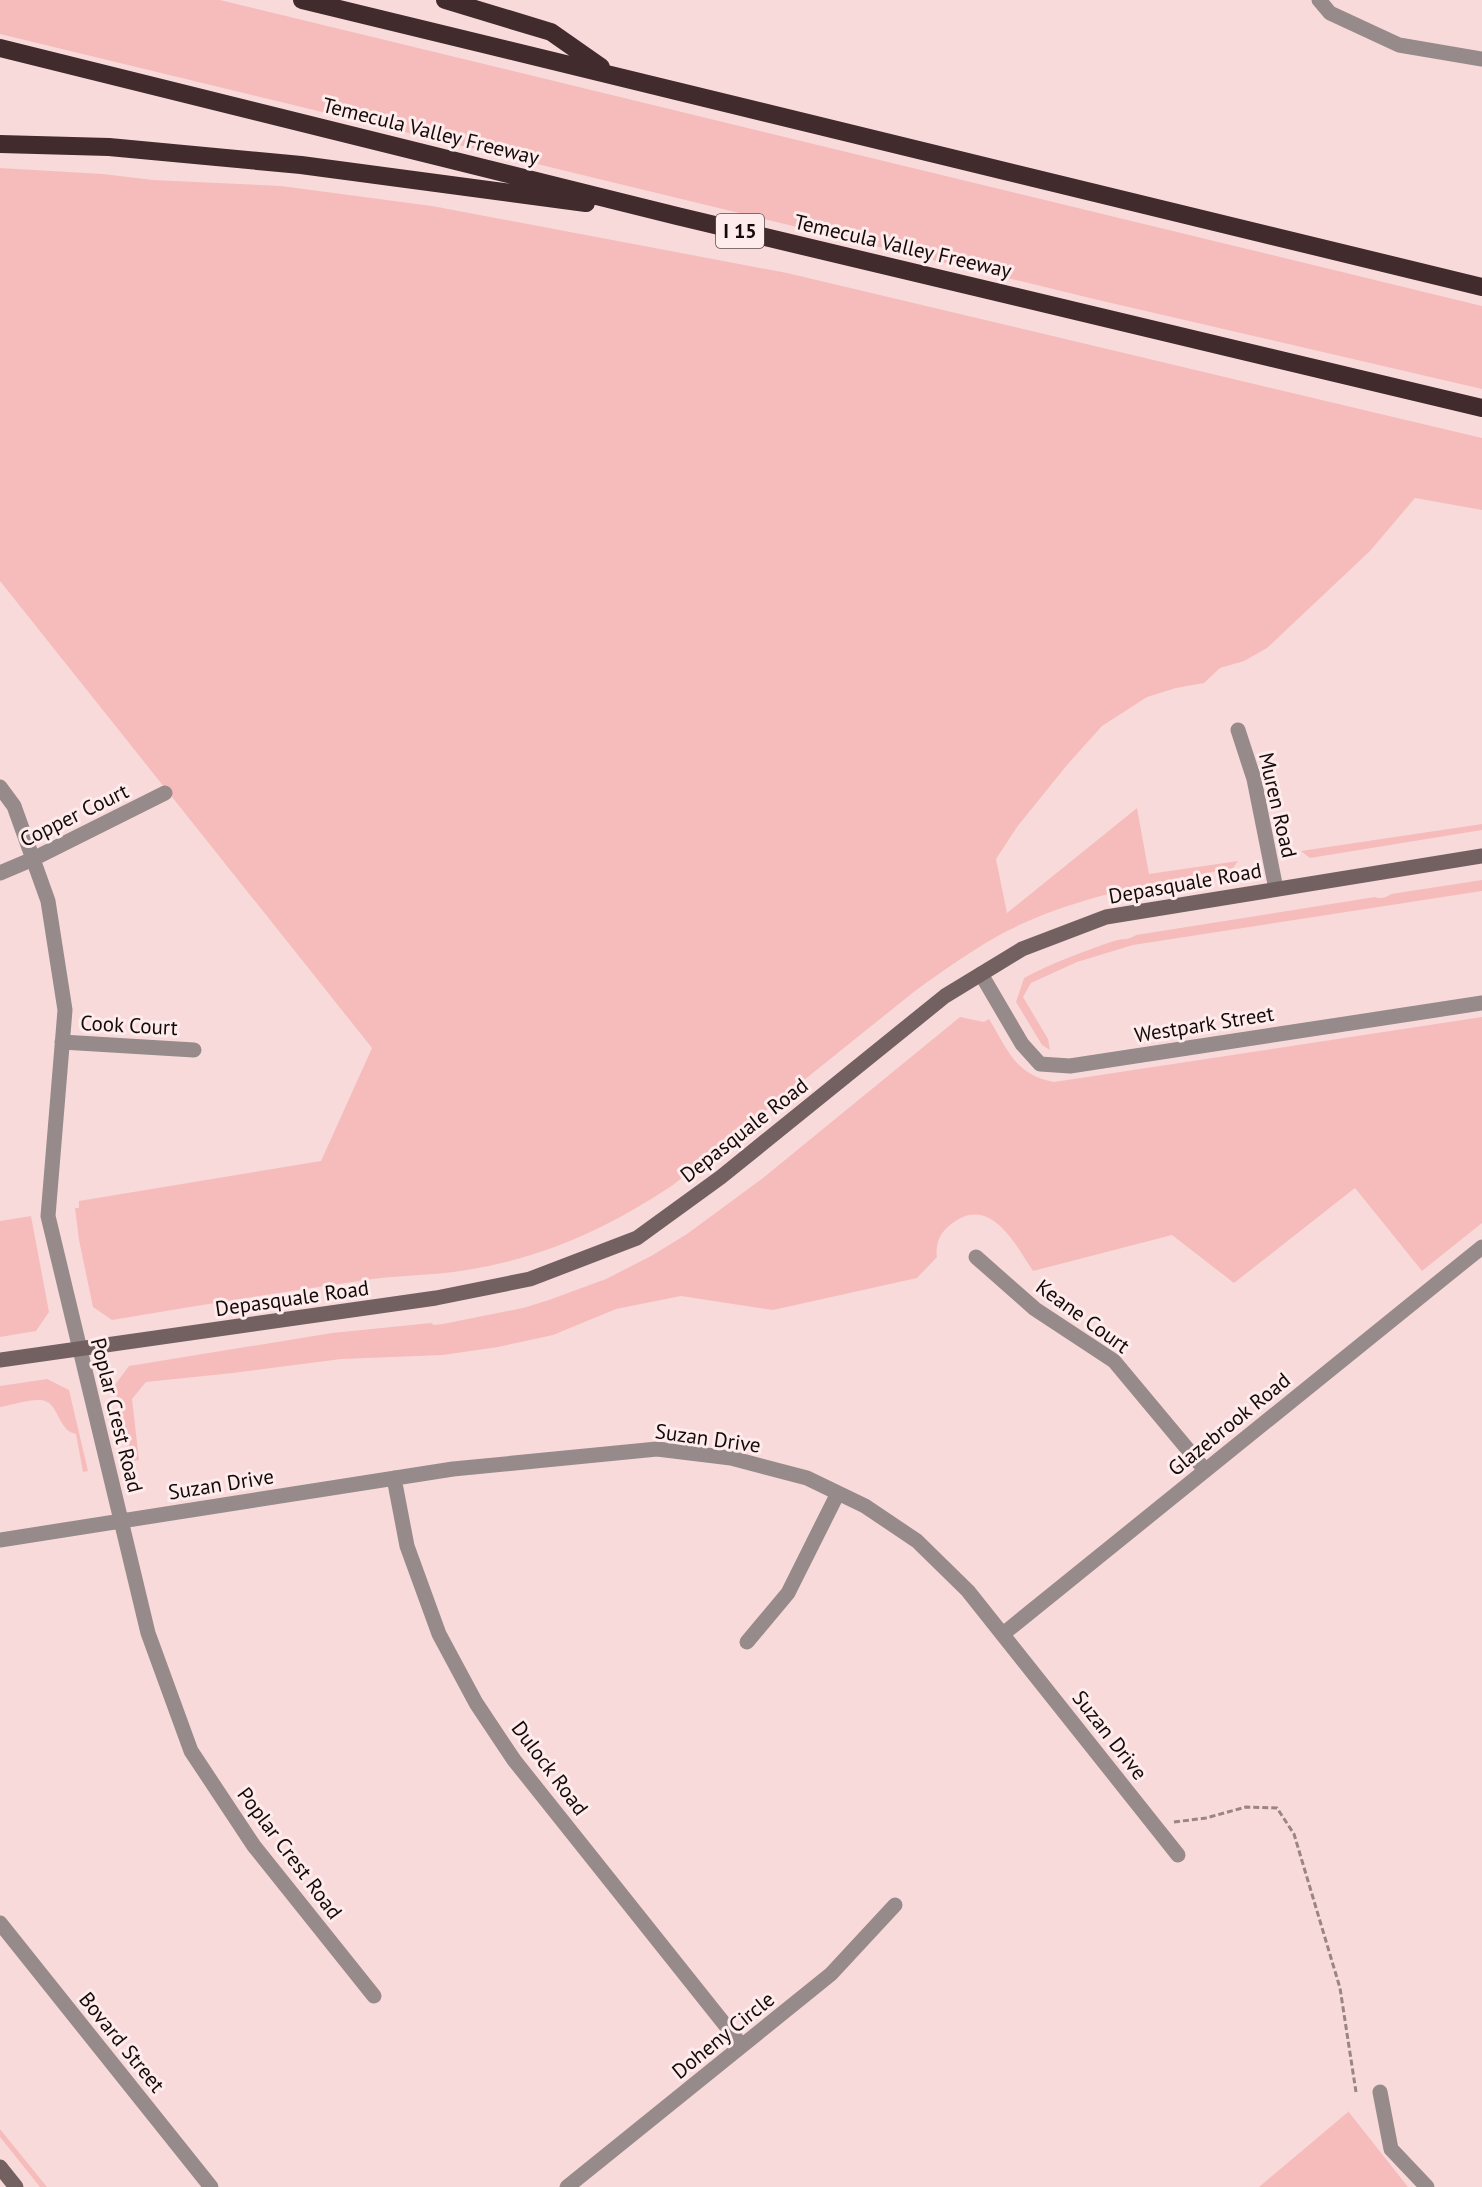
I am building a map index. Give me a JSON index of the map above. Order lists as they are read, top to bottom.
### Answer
{
  "streets": {
    "highway": ["Temecula Valley Freeway", "I 15"],
    "street": [
      "Muren Road",
      "Copper Court",
      "Depasquale Road",
      "Westpark Street",
      "Cook Court",
      "Keane Court",
      "Poplar Crest Road",
      "Glazebrook Road",
      "Suzan Drive",
      "Dulock Road",
      "Doheny Circle",
      "Bovard Street"
    ]
  },
  "crossings": [
    ["Muren Road", "Depasquale Road"],
    ["Copper Court", "Poplar Crest Road"],
    ["Depasquale Road", "Westpark Street"],
    ["Depasquale Road", "Poplar Crest Road"],
    ["Cook Court", "Poplar Crest Road"],
    ["Keane Court", "Glazebrook Road"],
    ["Poplar Crest Road", "Suzan Drive"],
    ["Glazebrook Road", "Suzan Drive"],
    ["Suzan Drive", "Dulock Road"],
    ["Dulock Road", "Doheny Circle"]
  ]
}
